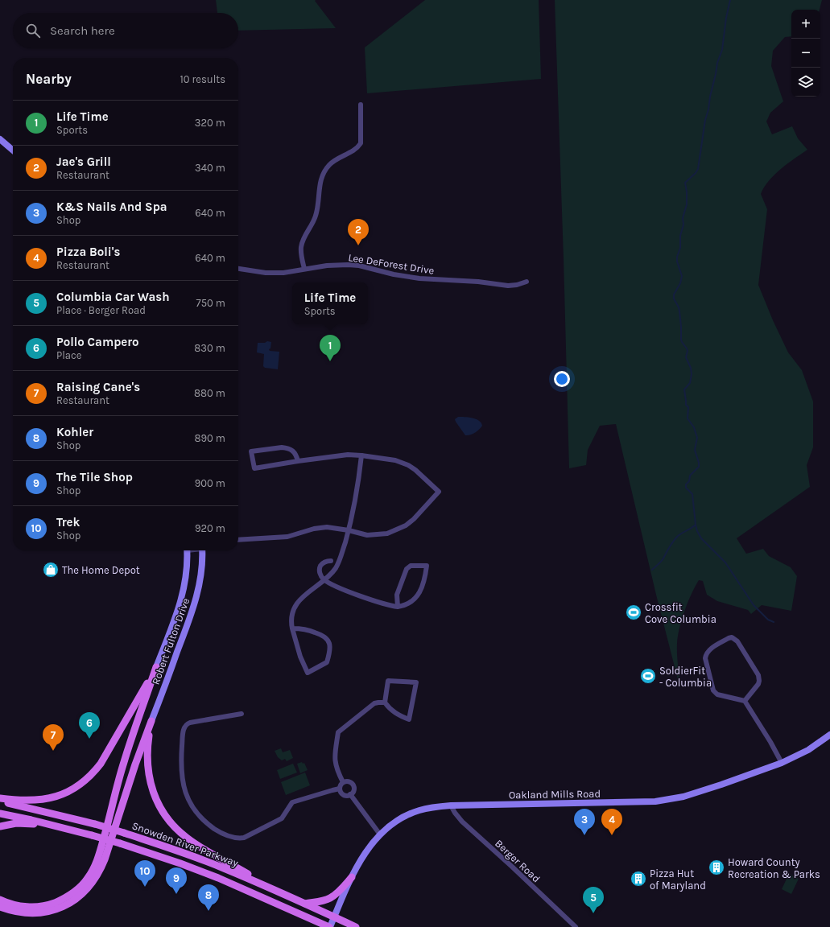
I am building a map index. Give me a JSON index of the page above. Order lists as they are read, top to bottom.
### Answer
{
  "streets": {
    "main road": ["Snowden River Parkway"],
    "street": [
      "Lee DeForest Drive",
      "Robert Fulton Drive",
      "Oakland Mills Road",
      "Berger Road"
    ]
  },
  "crossings": [
    ["Oakland Mills Road", "Snowden River Parkway"],
    ["Oakland Mills Road", "Berger Road"]
  ],
  "places": {
    "shop": ["The Home Depot"],
    "sports": ["Crossfit Cove Columbia", "SoldierFit - Columbia"],
    "building": ["Howard County Recreation & Parks", "Pizza Hut of Maryland"]
  },
  "page": {
    "map_buttons": ["+", "−"],
    "search": "Search here",
    "heading": ["Nearby", "10 results"],
    "list": [
      {
        "mark": "1",
        "name": "Life Time",
        "note": "Sports",
        "value": "320 m"
      },
      {
        "mark": "2",
        "name": "Jae's Grill",
        "note": "Restaurant",
        "value": "340 m"
      },
      {
        "mark": "3",
        "name": "K&S Nails And Spa",
        "note": "Shop",
        "value": "640 m"
      },
      {
        "mark": "4",
        "name": "Pizza Boli's",
        "note": "Restaurant",
        "value": "640 m"
      },
      {
        "mark": "5",
        "name": "Columbia Car Wash",
        "note": "Place · Berger Road",
        "value": "750 m"
      },
      {
        "mark": "6",
        "name": "Pollo Campero",
        "note": "Place",
        "value": "830 m"
      },
      {
        "mark": "7",
        "name": "Raising Cane's",
        "note": "Restaurant",
        "value": "880 m"
      },
      {
        "mark": "8",
        "name": "Kohler",
        "note": "Shop",
        "value": "890 m"
      },
      {
        "mark": "9",
        "name": "The Tile Shop",
        "note": "Shop",
        "value": "900 m"
      },
      {
        "mark": "10",
        "name": "Trek",
        "note": "Shop",
        "value": "920 m"
      }
    ],
    "pins": [
      "2",
      "1",
      "6",
      "7",
      "3",
      "4",
      "10",
      "9",
      "8",
      "5"
    ],
    "popup": ["Life Time", "Sports"]
  }
}
